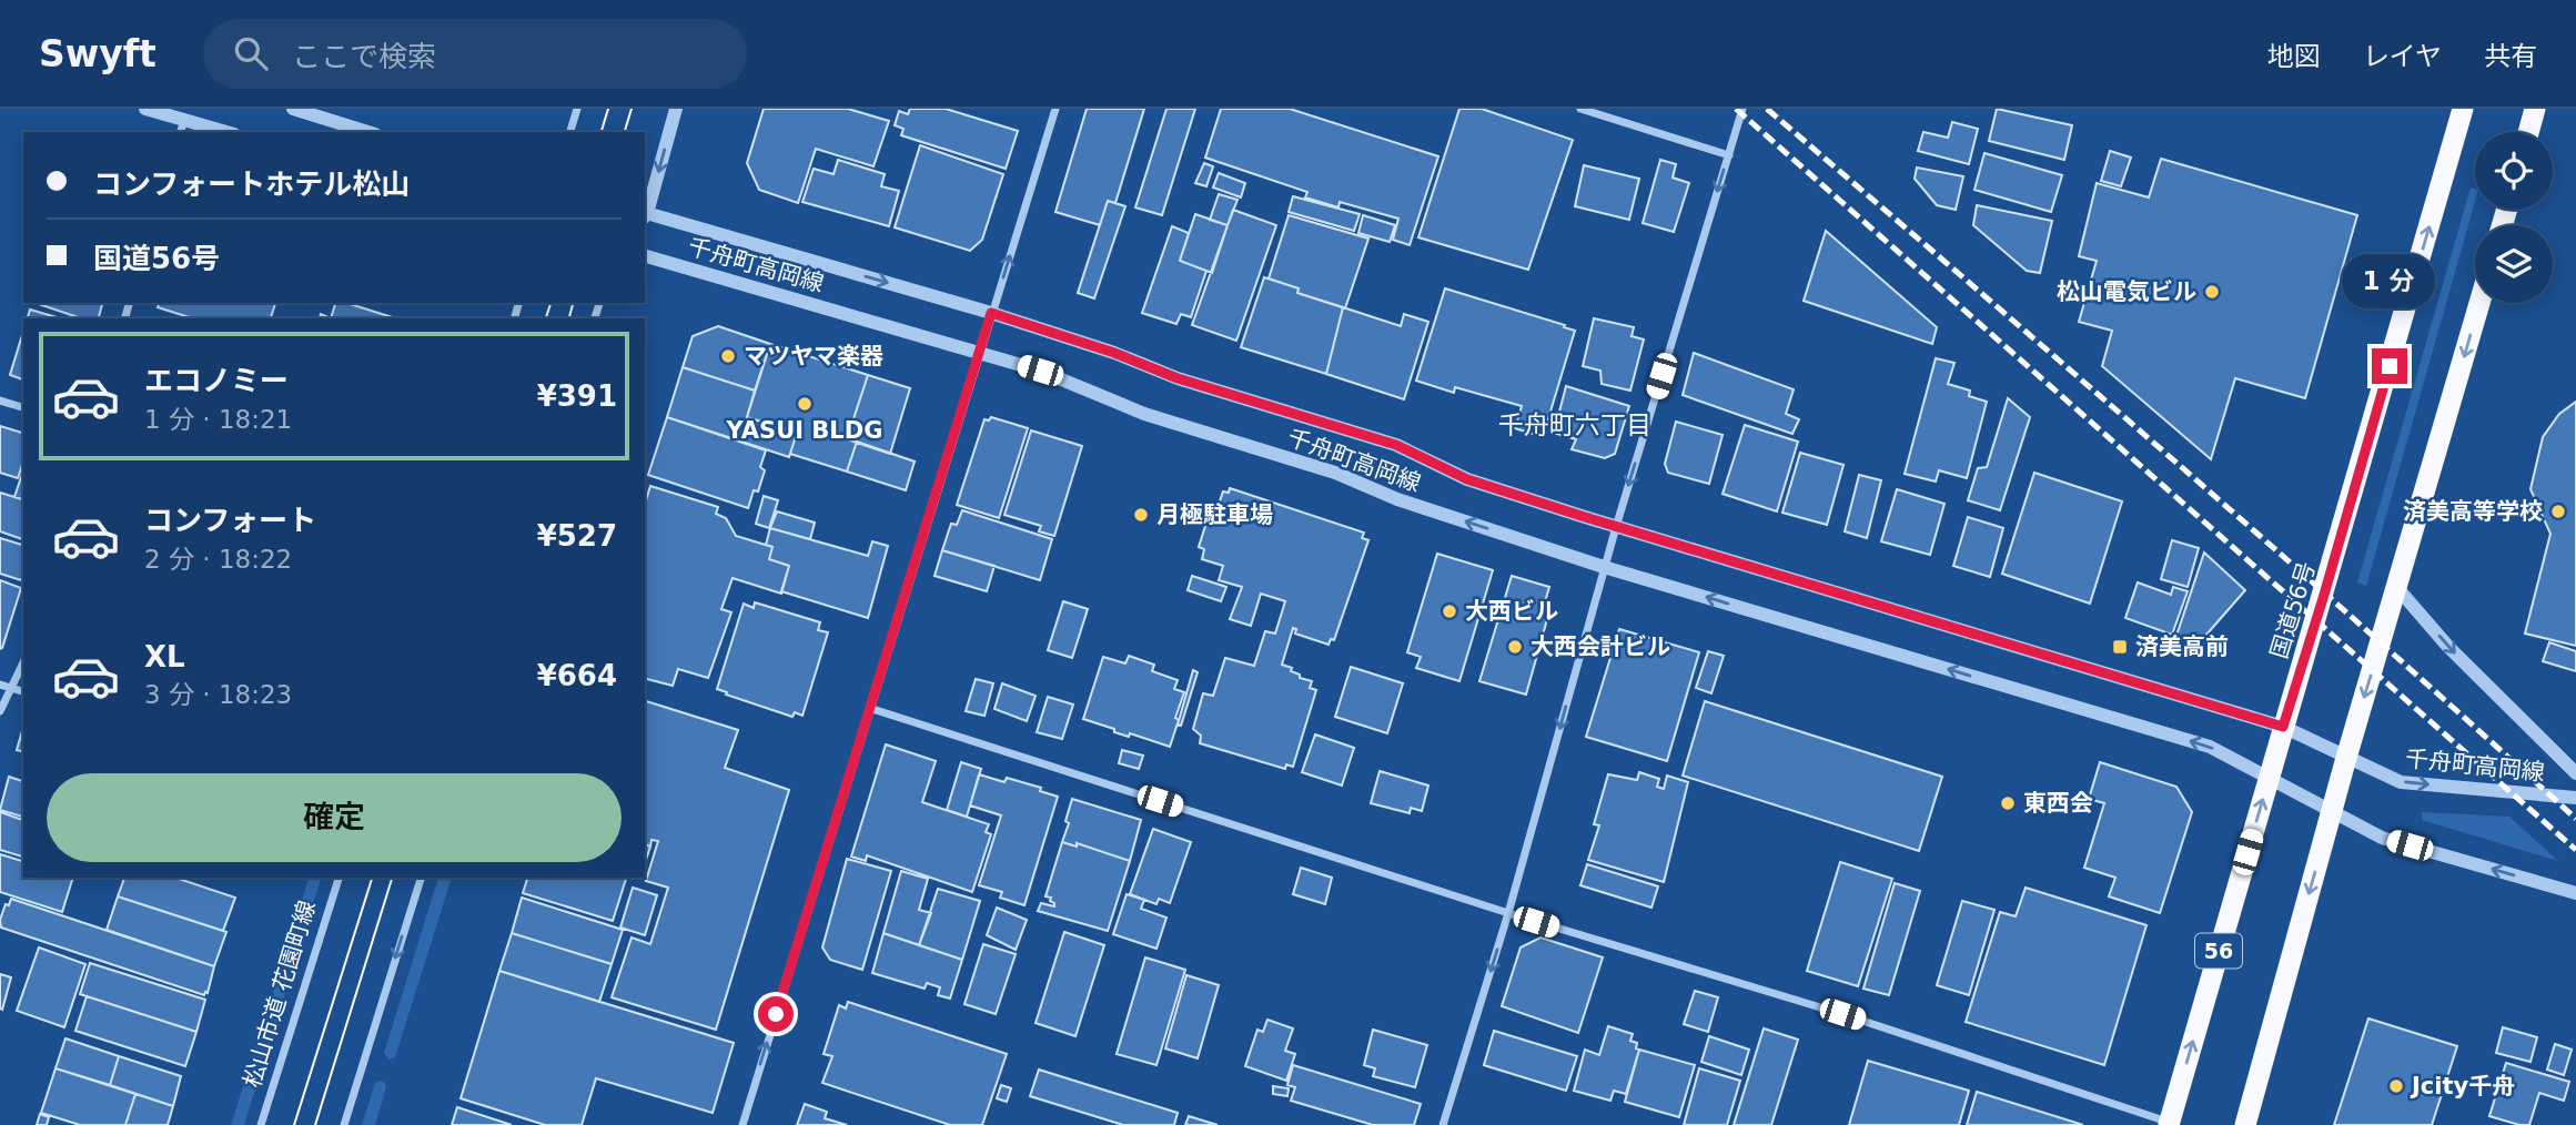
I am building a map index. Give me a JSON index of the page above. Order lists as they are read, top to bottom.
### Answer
{
  "streets": {
    "highway": ["国道56号", "56"],
    "street": ["千舟町高岡線", "松山市道 花園町線"]
  },
  "crossings": [
    ["千舟町高岡線", "国道56号"]
  ],
  "districts": ["千舟町六丁目"],
  "places": {
    "other": [
      "松山電気ビル",
      "マツヤマ楽器",
      "YASUI BLDG",
      "済美高等学校",
      "月極駐車場",
      "大西ビル",
      "大西会計ビル",
      "東西会",
      "Jcity千舟"
    ],
    "transit": ["済美高前"]
  },
  "page": {
    "header": "Swyft",
    "search": "ここで検索",
    "nav": ["地図", "レイヤ", "共有"],
    "banner": ["コンフォートホテル松山", "国道56号"],
    "bubble": "1 分",
    "list": [
      {
        "name": "エコノミー",
        "note": "1 分 · 18:21",
        "value": "¥391"
      },
      {
        "name": "コンフォート",
        "note": "2 分 · 18:22",
        "value": "¥527"
      },
      {
        "name": "XL",
        "note": "3 分 · 18:23",
        "value": "¥664"
      }
    ],
    "buttons": "確定"
  }
}
